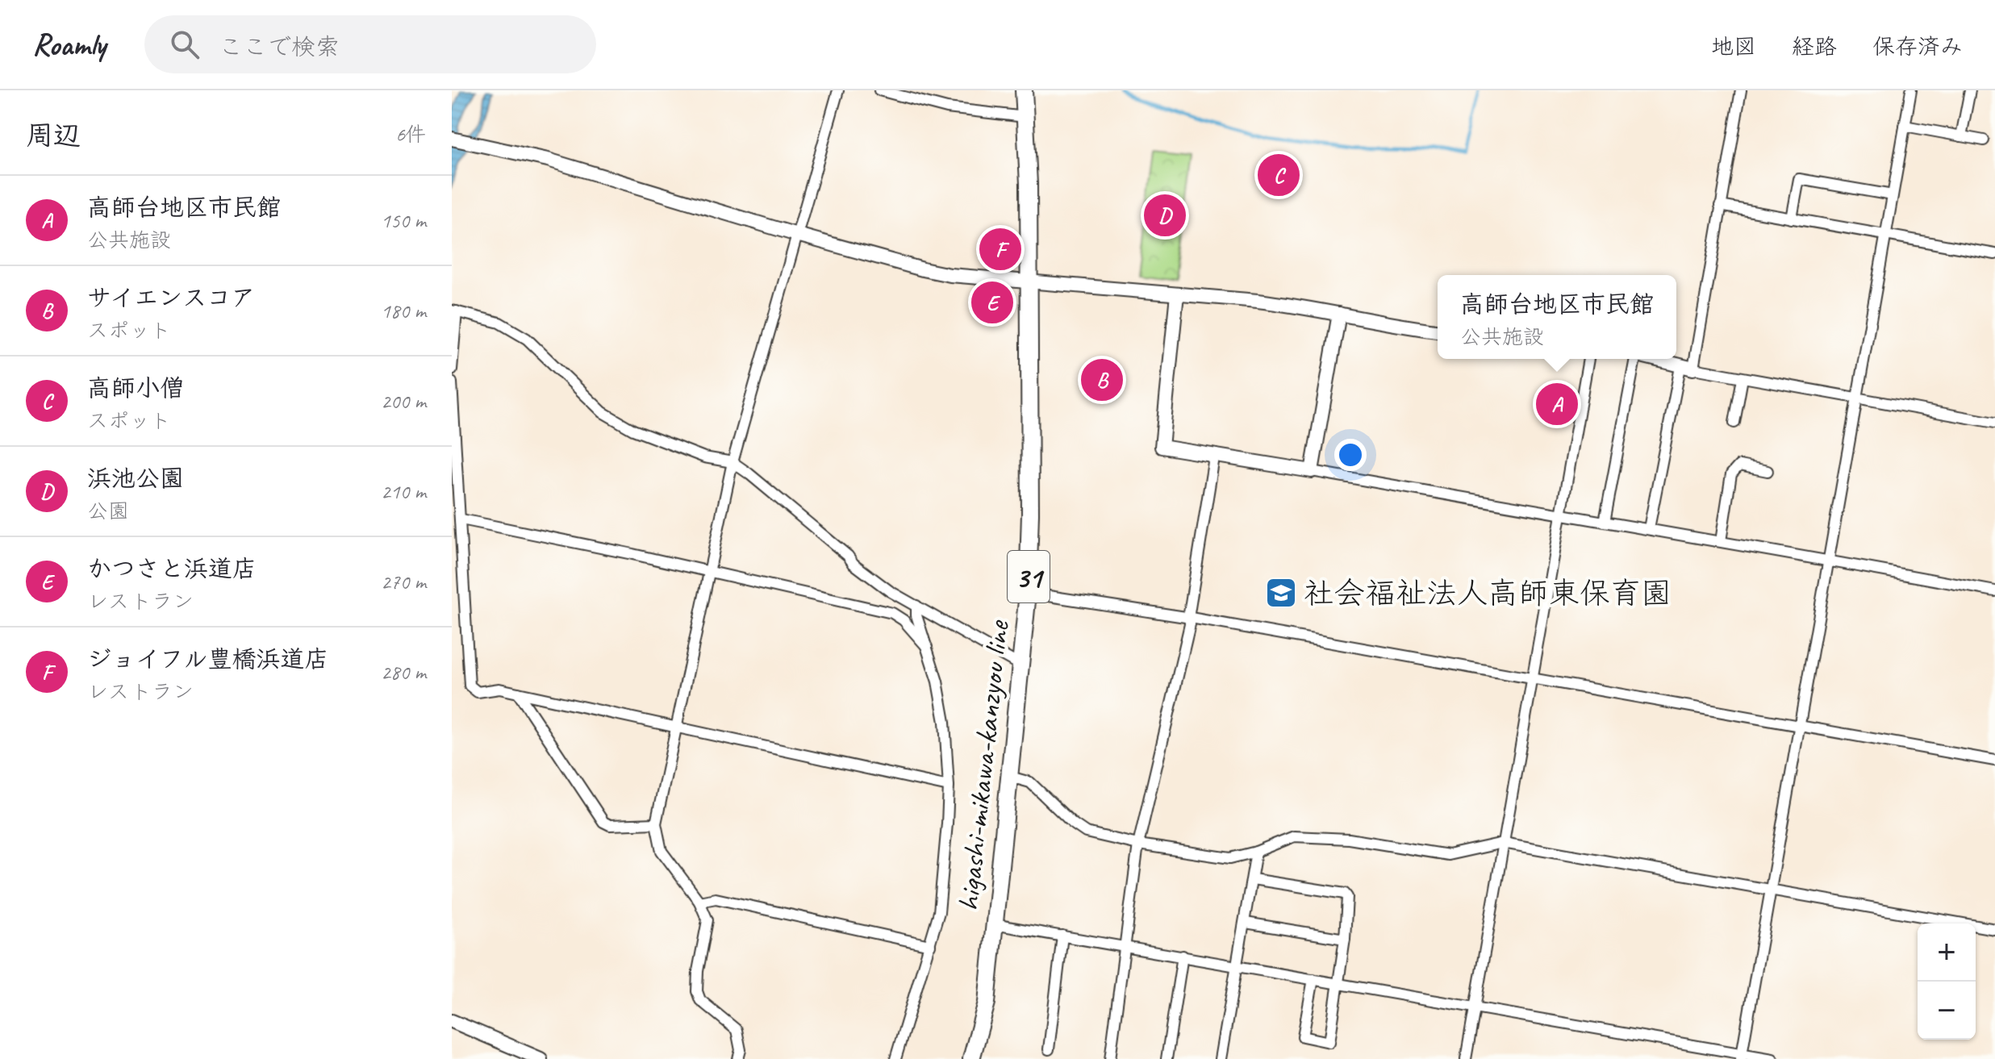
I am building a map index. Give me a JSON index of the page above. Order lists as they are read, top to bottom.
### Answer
{
  "streets": {
    "main road": ["31", "higashi-mikawa-kanzyou line"]
  },
  "places": {
    "school or university": ["社会福祉法人高師東保育園"]
  },
  "page": {
    "header": "Roamly",
    "search": "ここで検索",
    "nav": ["地図", "経路", "保存済み"],
    "heading": ["周辺", "6件"],
    "pins": [
      "C",
      "D",
      "F",
      "E",
      "B",
      "A"
    ],
    "list": [
      {
        "mark": "A",
        "name": "高師台地区市民館",
        "note": "公共施設",
        "value": "150 m"
      },
      {
        "mark": "B",
        "name": "サイエンスコア",
        "note": "スポット",
        "value": "180 m"
      },
      {
        "mark": "C",
        "name": "高師小僧",
        "note": "スポット",
        "value": "200 m"
      },
      {
        "mark": "D",
        "name": "浜池公園",
        "note": "公園",
        "value": "210 m"
      },
      {
        "mark": "E",
        "name": "かつさと浜道店",
        "note": "レストラン",
        "value": "270 m"
      },
      {
        "mark": "F",
        "name": "ジョイフル豊橋浜道店",
        "note": "レストラン",
        "value": "280 m"
      }
    ],
    "popup": ["高師台地区市民館", "公共施設"],
    "map_buttons": ["+", "−"]
  }
}
